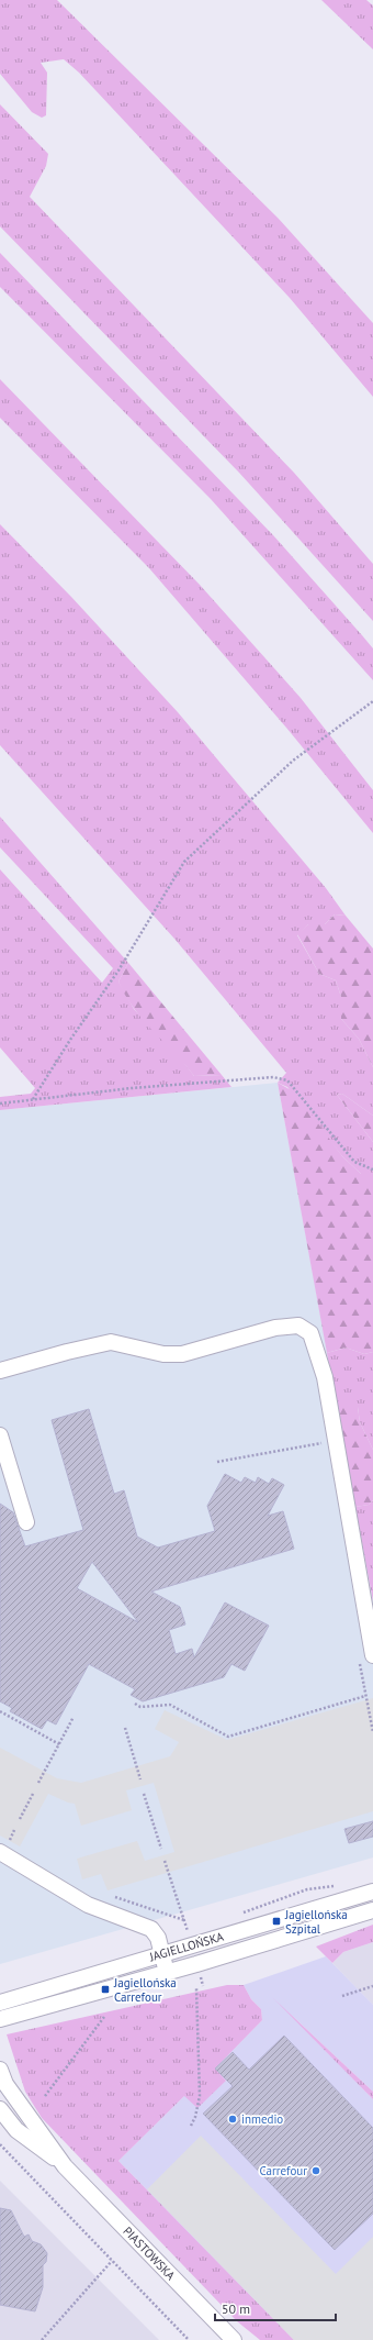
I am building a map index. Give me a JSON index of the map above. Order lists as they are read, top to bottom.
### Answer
{
  "streets": {
    "street": ["JAGIELLOŃSKA", "PIASTOWSKA"]
  },
  "places": {
    "transit": ["Jagiellońska Szpital", "Jagiellońska Carrefour"],
    "other": ["inmedio", "Carrefour"]
  },
  "scale_bar": "50 m"
}
